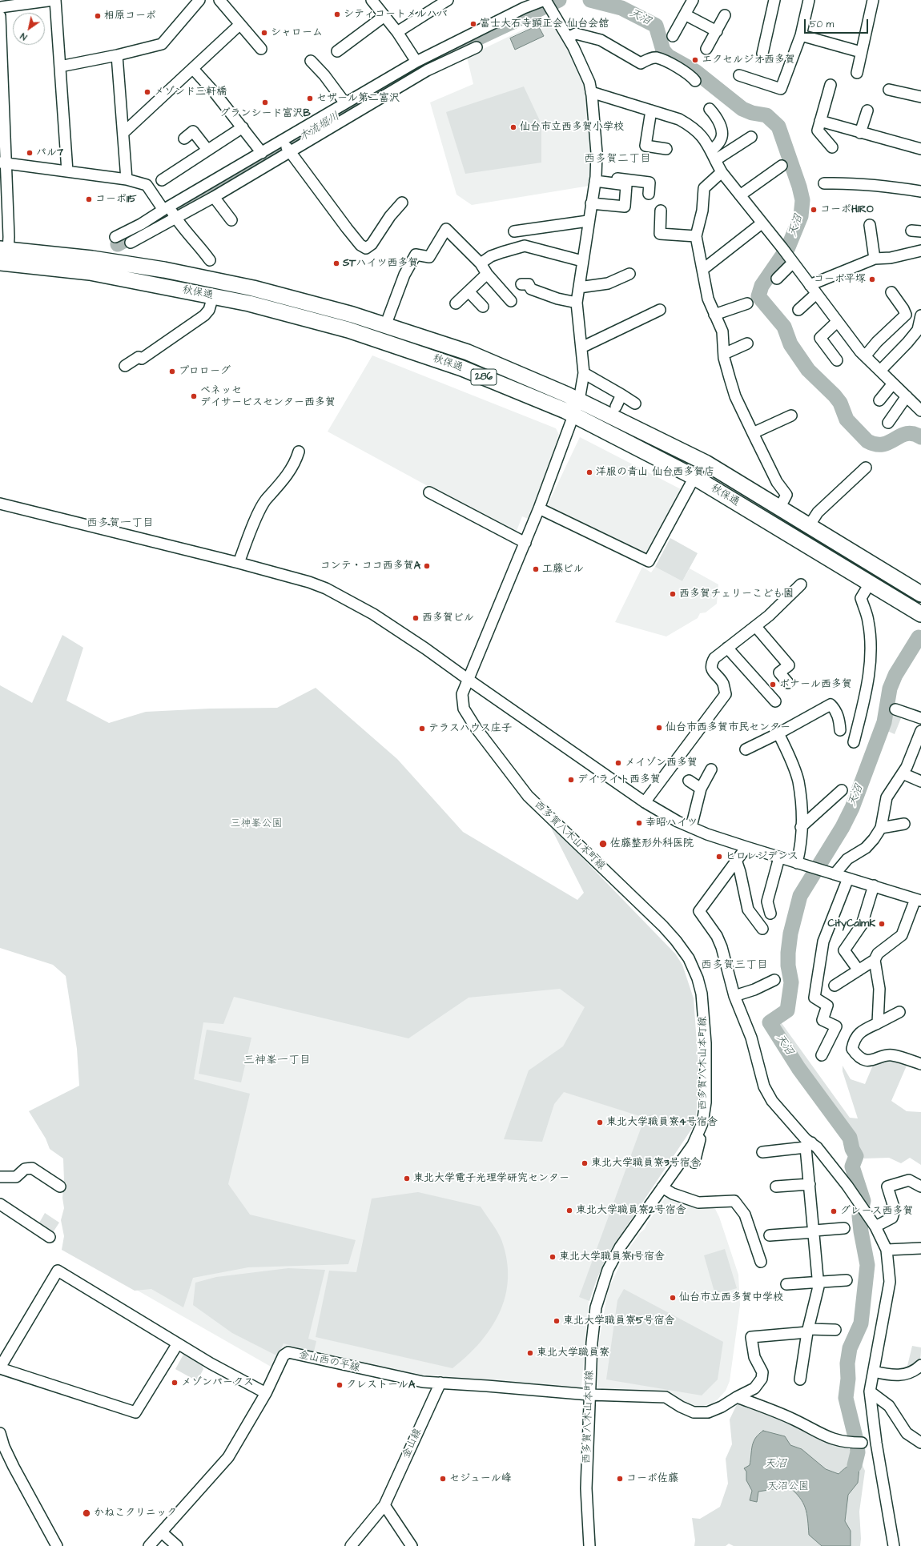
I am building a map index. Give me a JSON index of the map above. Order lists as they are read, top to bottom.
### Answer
{
  "streets": {
    "highway": ["秋保通", "286"],
    "street": ["西多賀八木山本町線", "金山西の平線", "金山線"]
  },
  "crossings": [
    ["秋保通", "西多賀八木山本町線"],
    ["西多賀八木山本町線", "金山西の平線"],
    ["金山西の平線", "金山線"]
  ],
  "districts": [
    "西多賀二丁目",
    "西多賀一丁目",
    "西多賀三丁目",
    "三神峯一丁目"
  ],
  "water": ["天沼", "木流堀川"],
  "parks": ["三神峯公園", "天沼公園"],
  "places": [
    "シティコートメルハバ",
    "相原コーポ",
    "富士大石寺顕正会 仙台会舘",
    "シャローム",
    "エクセルジオ西多賀",
    "メゾンド三軒橋",
    "セザール第二富沢",
    "グランシード富沢B",
    "仙台市立西多賀小学校",
    "パル7",
    "コーポ115",
    "コーポHIRO",
    "STハイツ西多賀",
    "コーポ平塚",
    "プロローグ",
    "ベネッセ デイサービスセンター西多賀",
    "洋服の青山 仙台西多賀店",
    "コンテ・ココ西多賀A",
    "工藤ビル",
    "西多賀チェリーこども園",
    "西多賀ビル",
    "ボナール西多賀",
    "仙台市西多賀市民センター",
    "テラスハウス庄子",
    "メイゾン西多賀",
    "デイライト西多賀",
    "幸昭ハイツ",
    "佐藤整形外科医院",
    "ヒロレジデンス",
    "CityCalmK",
    "東北大学職員寮4号宿舎",
    "東北大学職員寮3号宿舎",
    "東北大学電子光理学研究センター",
    "東北大学職員寮2号宿舎",
    "グレース西多賀",
    "東北大学職員寮1号宿舎",
    "仙台市立西多賀中学校",
    "東北大学職員寮5号宿舎",
    "東北大学職員寮",
    "メゾンパークス",
    "クレストールA",
    "セジュール峰",
    "コーポ佐藤",
    "かねこクリニック"
  ],
  "scale_bar": "50 m",
  "north": "bottom left"
}
